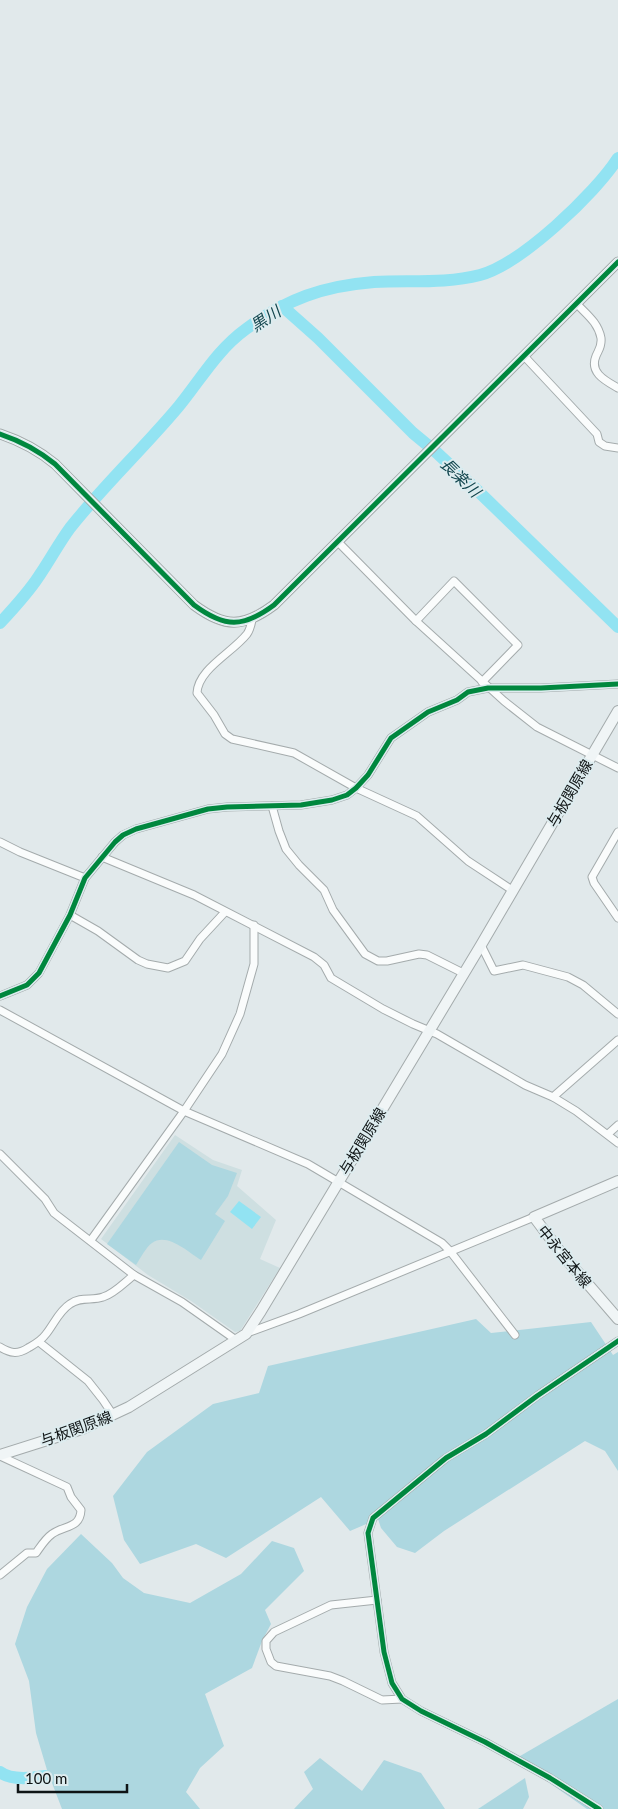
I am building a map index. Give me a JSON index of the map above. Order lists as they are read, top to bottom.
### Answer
{
  "streets": {
    "main road": ["与板関原線", "中永宮本線"]
  },
  "water": ["黒川", "長楽川"],
  "scale_bar": "100 m"
}
